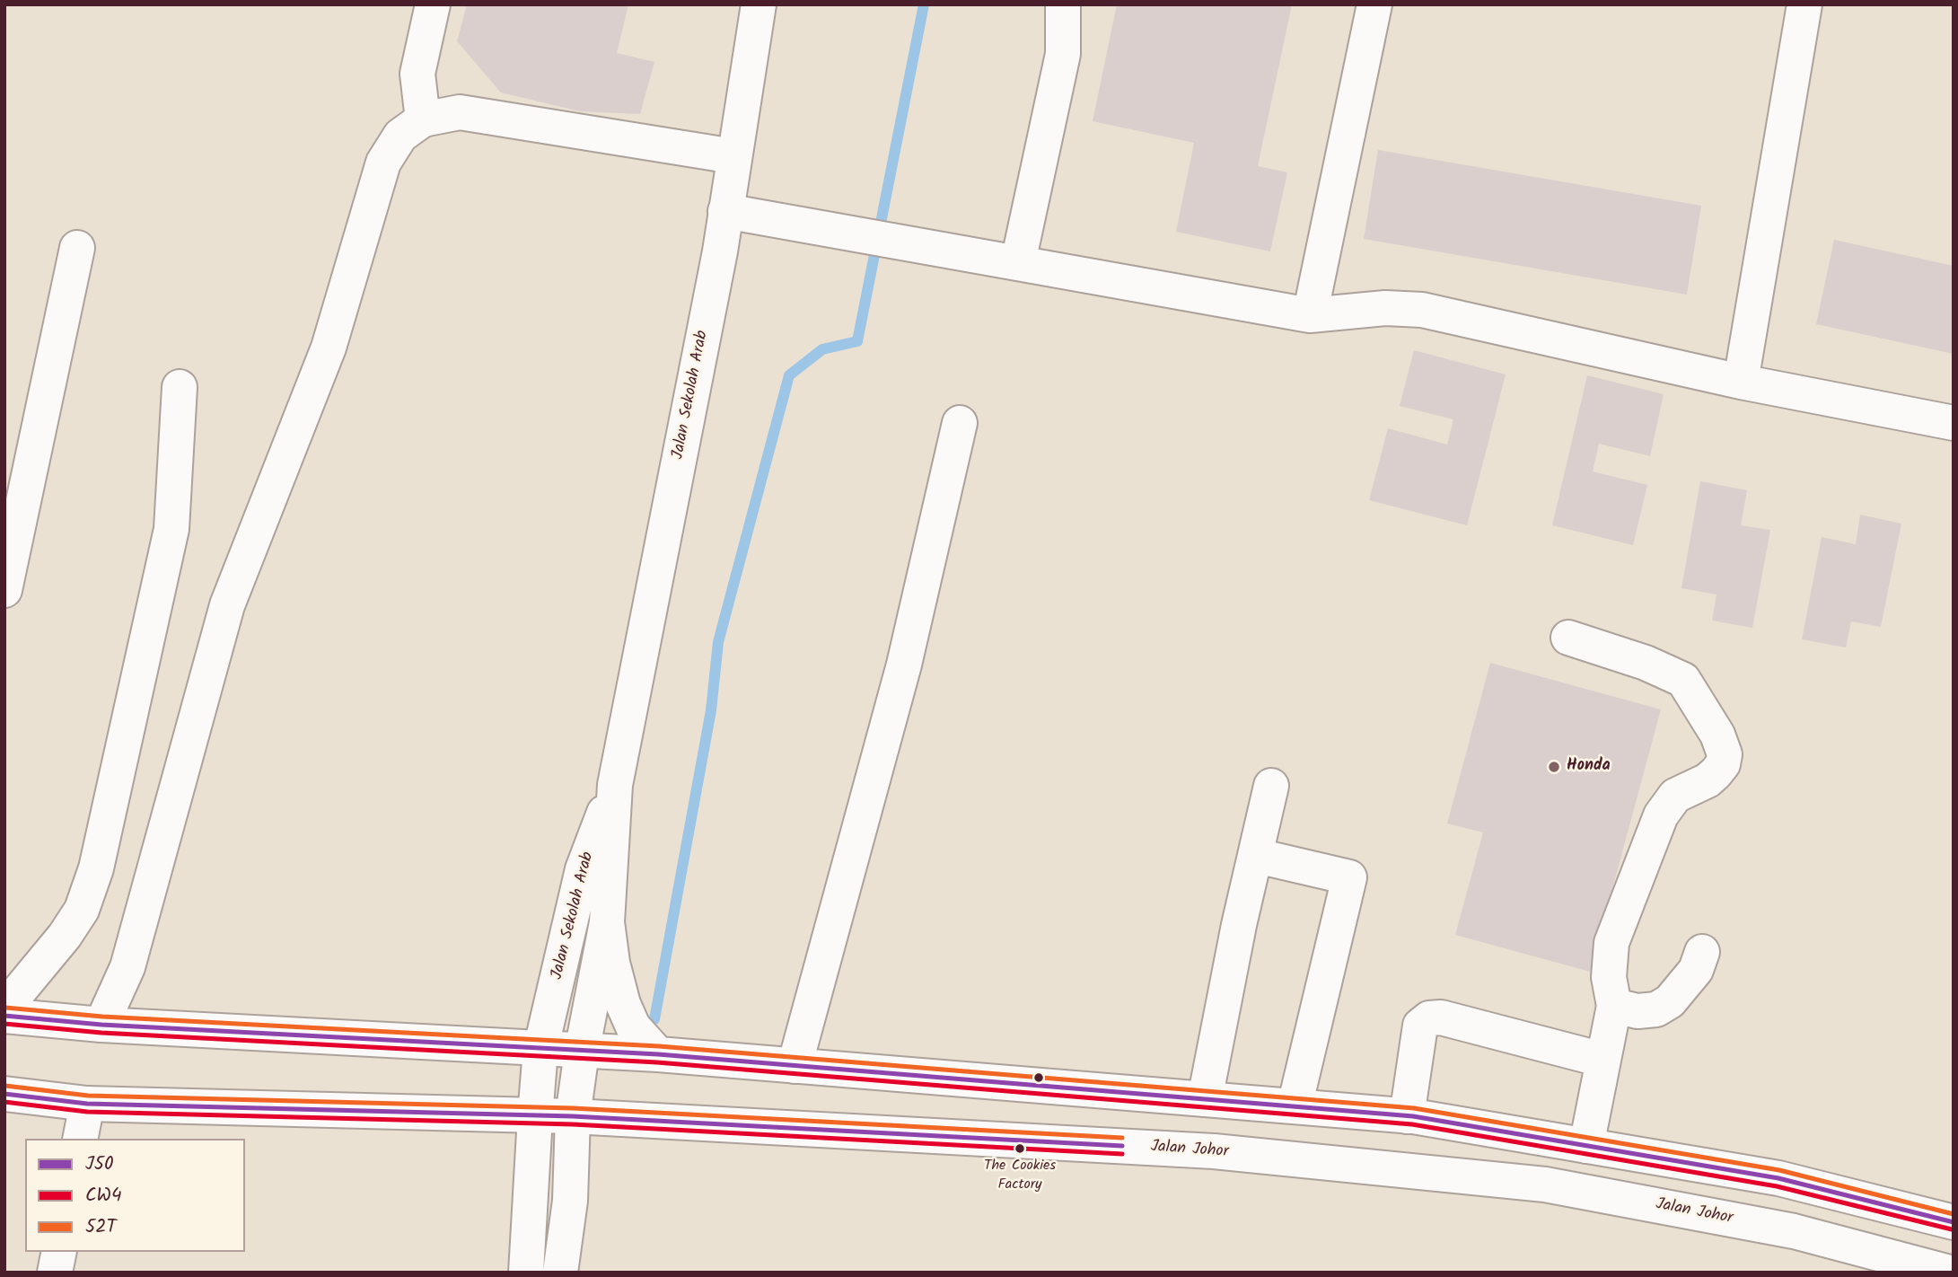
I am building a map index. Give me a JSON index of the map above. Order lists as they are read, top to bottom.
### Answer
{
  "streets": {
    "main road": ["Jalan Sekolah Arab", "Jalan Johor"]
  },
  "crossings": [
    ["Jalan Sekolah Arab", "Jalan Johor"]
  ],
  "places": ["Honda", "The Cookies Factory"],
  "lines": ["transit line 52T", "transit line J50", "transit line CW4"],
  "legend": ["J50", "CW4", "52T"]
}
